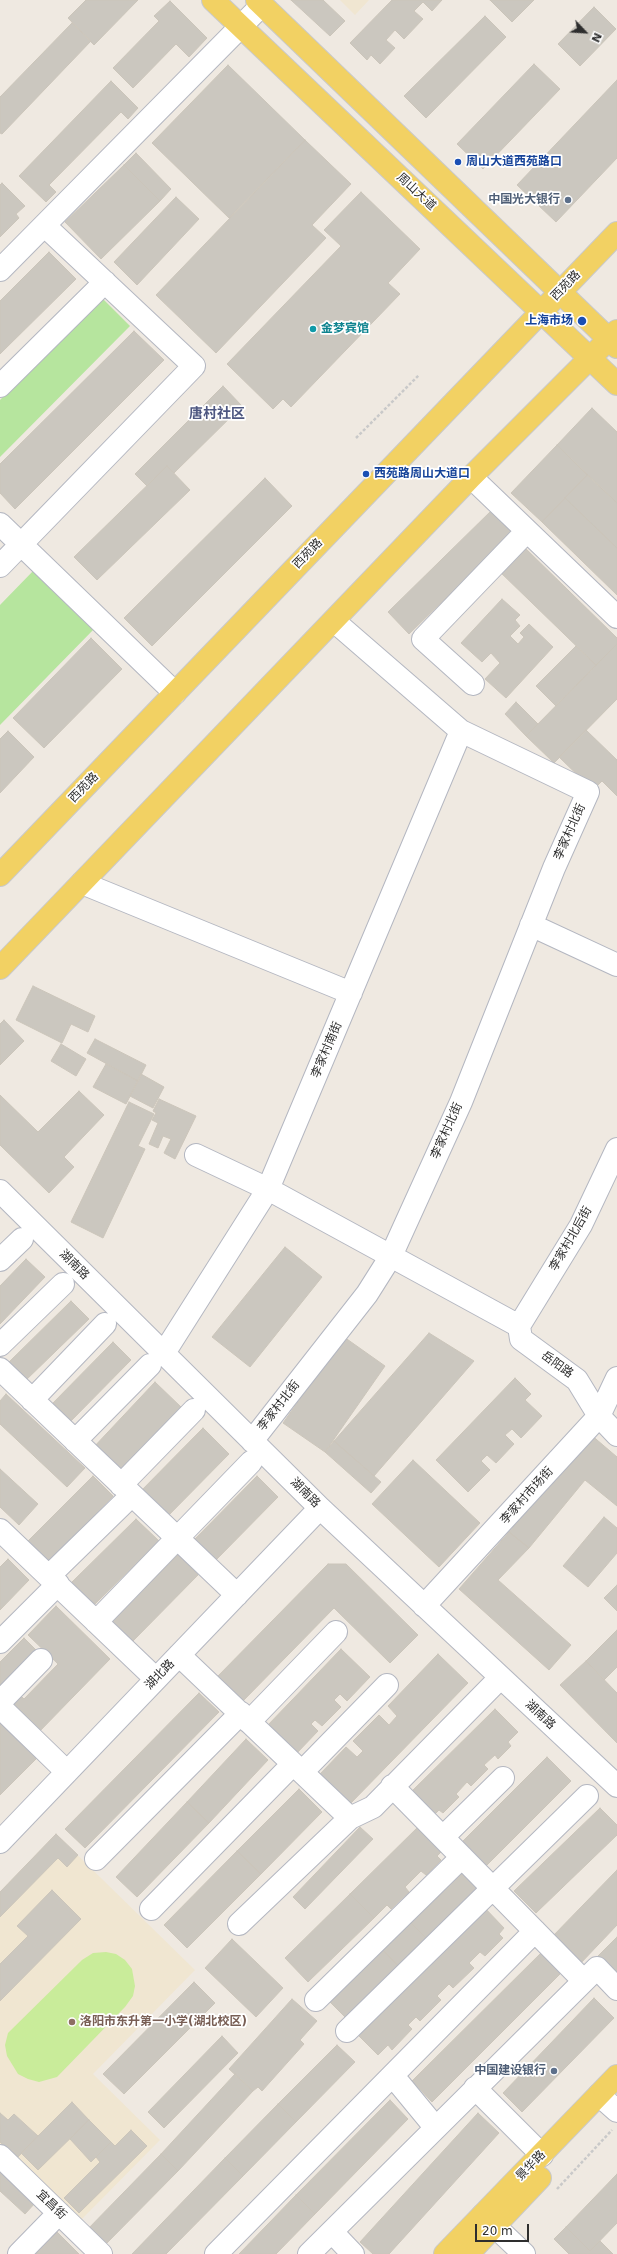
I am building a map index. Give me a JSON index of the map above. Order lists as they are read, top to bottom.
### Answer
{
  "streets": {
    "main road": ["周山大道", "西苑路", "景华路"],
    "street": [
      "李家村北街",
      "李家村南街",
      "李家村北后街",
      "湖南路",
      "岳阳路",
      "李家村市场街",
      "湖北路",
      "宜昌街"
    ]
  },
  "crossings": [
    ["周山大道", "西苑路"],
    ["李家村北街", "李家村南街"],
    ["李家村北街", "湖南路"],
    ["李家村北街", "岳阳路"],
    ["李家村南街", "湖南路"],
    ["李家村南街", "岳阳路"],
    ["李家村北后街", "岳阳路"],
    ["湖南路", "李家村市场街"],
    ["湖南路", "湖北路"],
    ["岳阳路", "李家村市场街"]
  ],
  "districts": ["唐村社区"],
  "places": [
    "周山大道西苑路口",
    "中国光大银行",
    "上海市场",
    "金梦宾馆",
    "西苑路周山大道口",
    "洛阳市东升第一小学(湖北校区)",
    "中国建设银行"
  ],
  "scale_bar": "20 m",
  "north": "bottom right"
}
